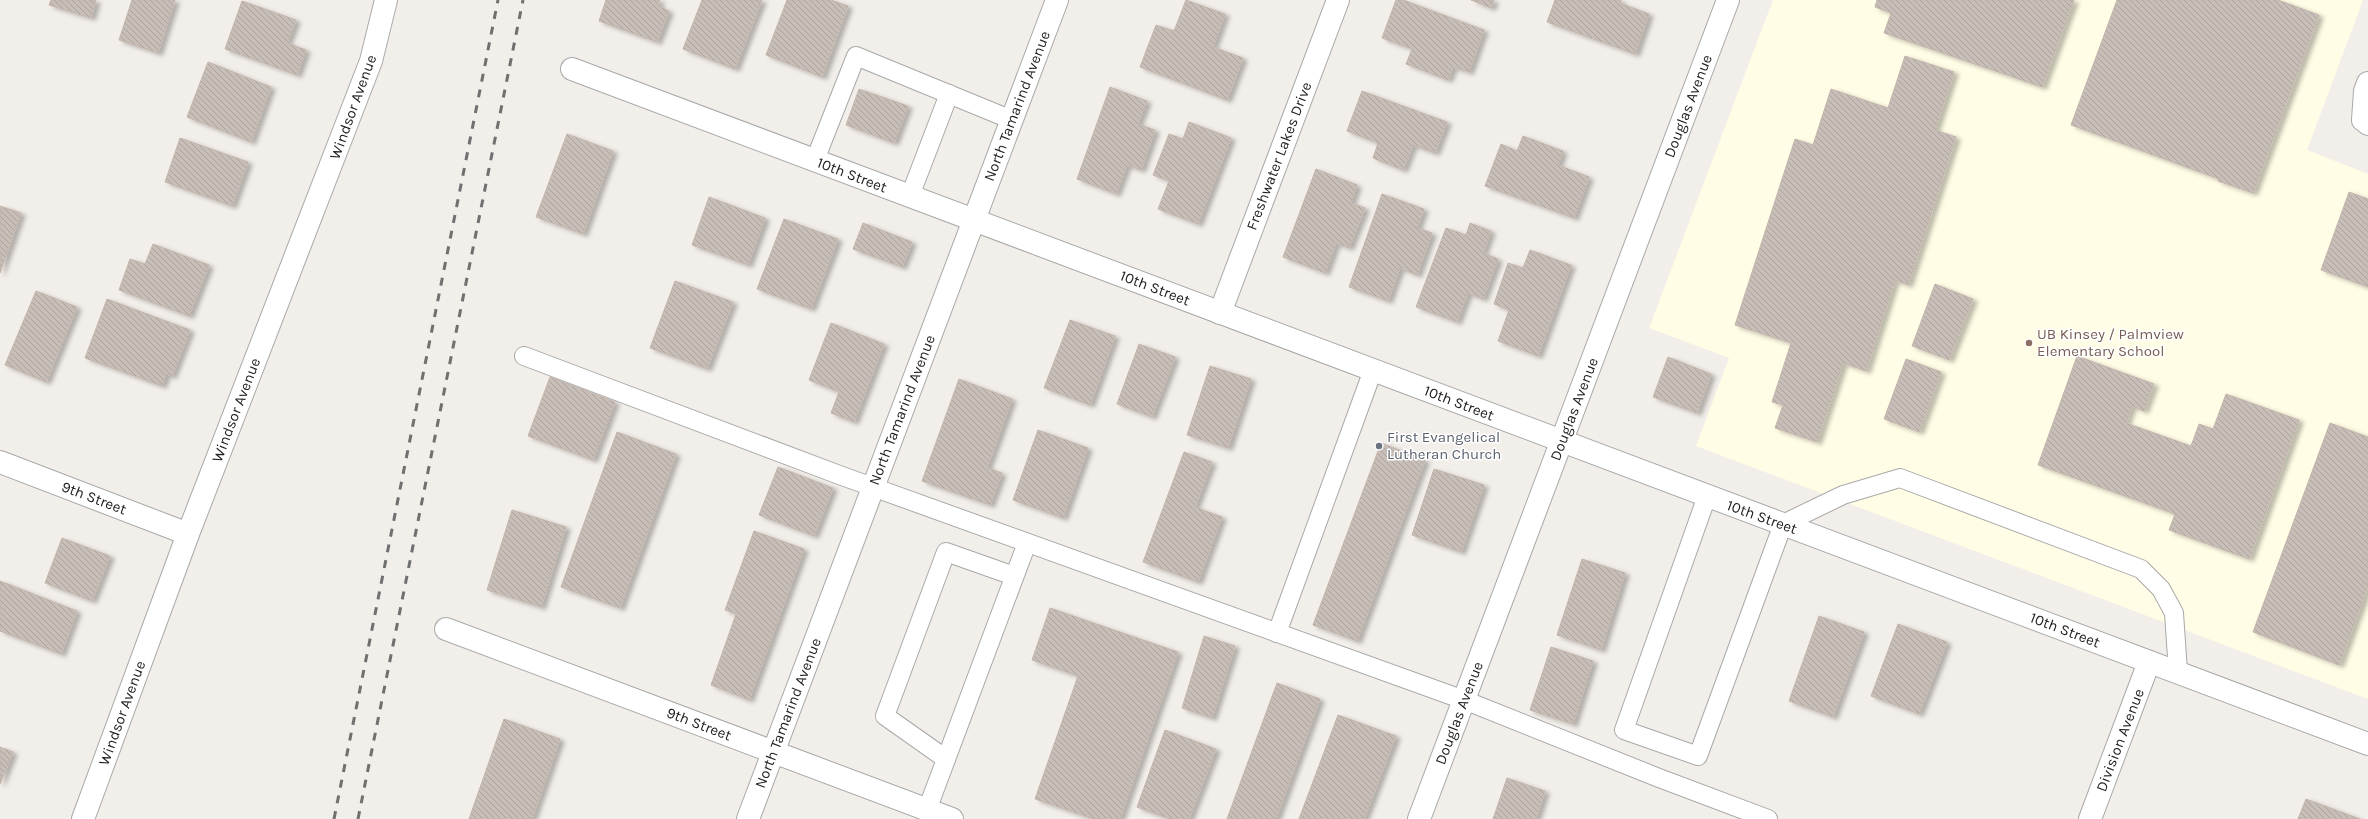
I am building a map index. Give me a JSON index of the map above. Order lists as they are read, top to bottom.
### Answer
{
  "streets": {
    "street": [
      "North Tamarind Avenue",
      "Douglas Avenue",
      "Windsor Avenue",
      "Freshwater Lakes Drive",
      "10th Street",
      "9th Street",
      "Division Avenue"
    ]
  },
  "crossings": [
    ["North Tamarind Avenue", "10th Street"],
    ["North Tamarind Avenue", "9th Street"],
    ["Douglas Avenue", "10th Street"],
    ["Windsor Avenue", "9th Street"],
    ["Freshwater Lakes Drive", "10th Street"],
    ["10th Street", "Division Avenue"]
  ],
  "places": ["UB Kinsey / Palmview Elementary School", "First Evangelical Lutheran Church"]
}
